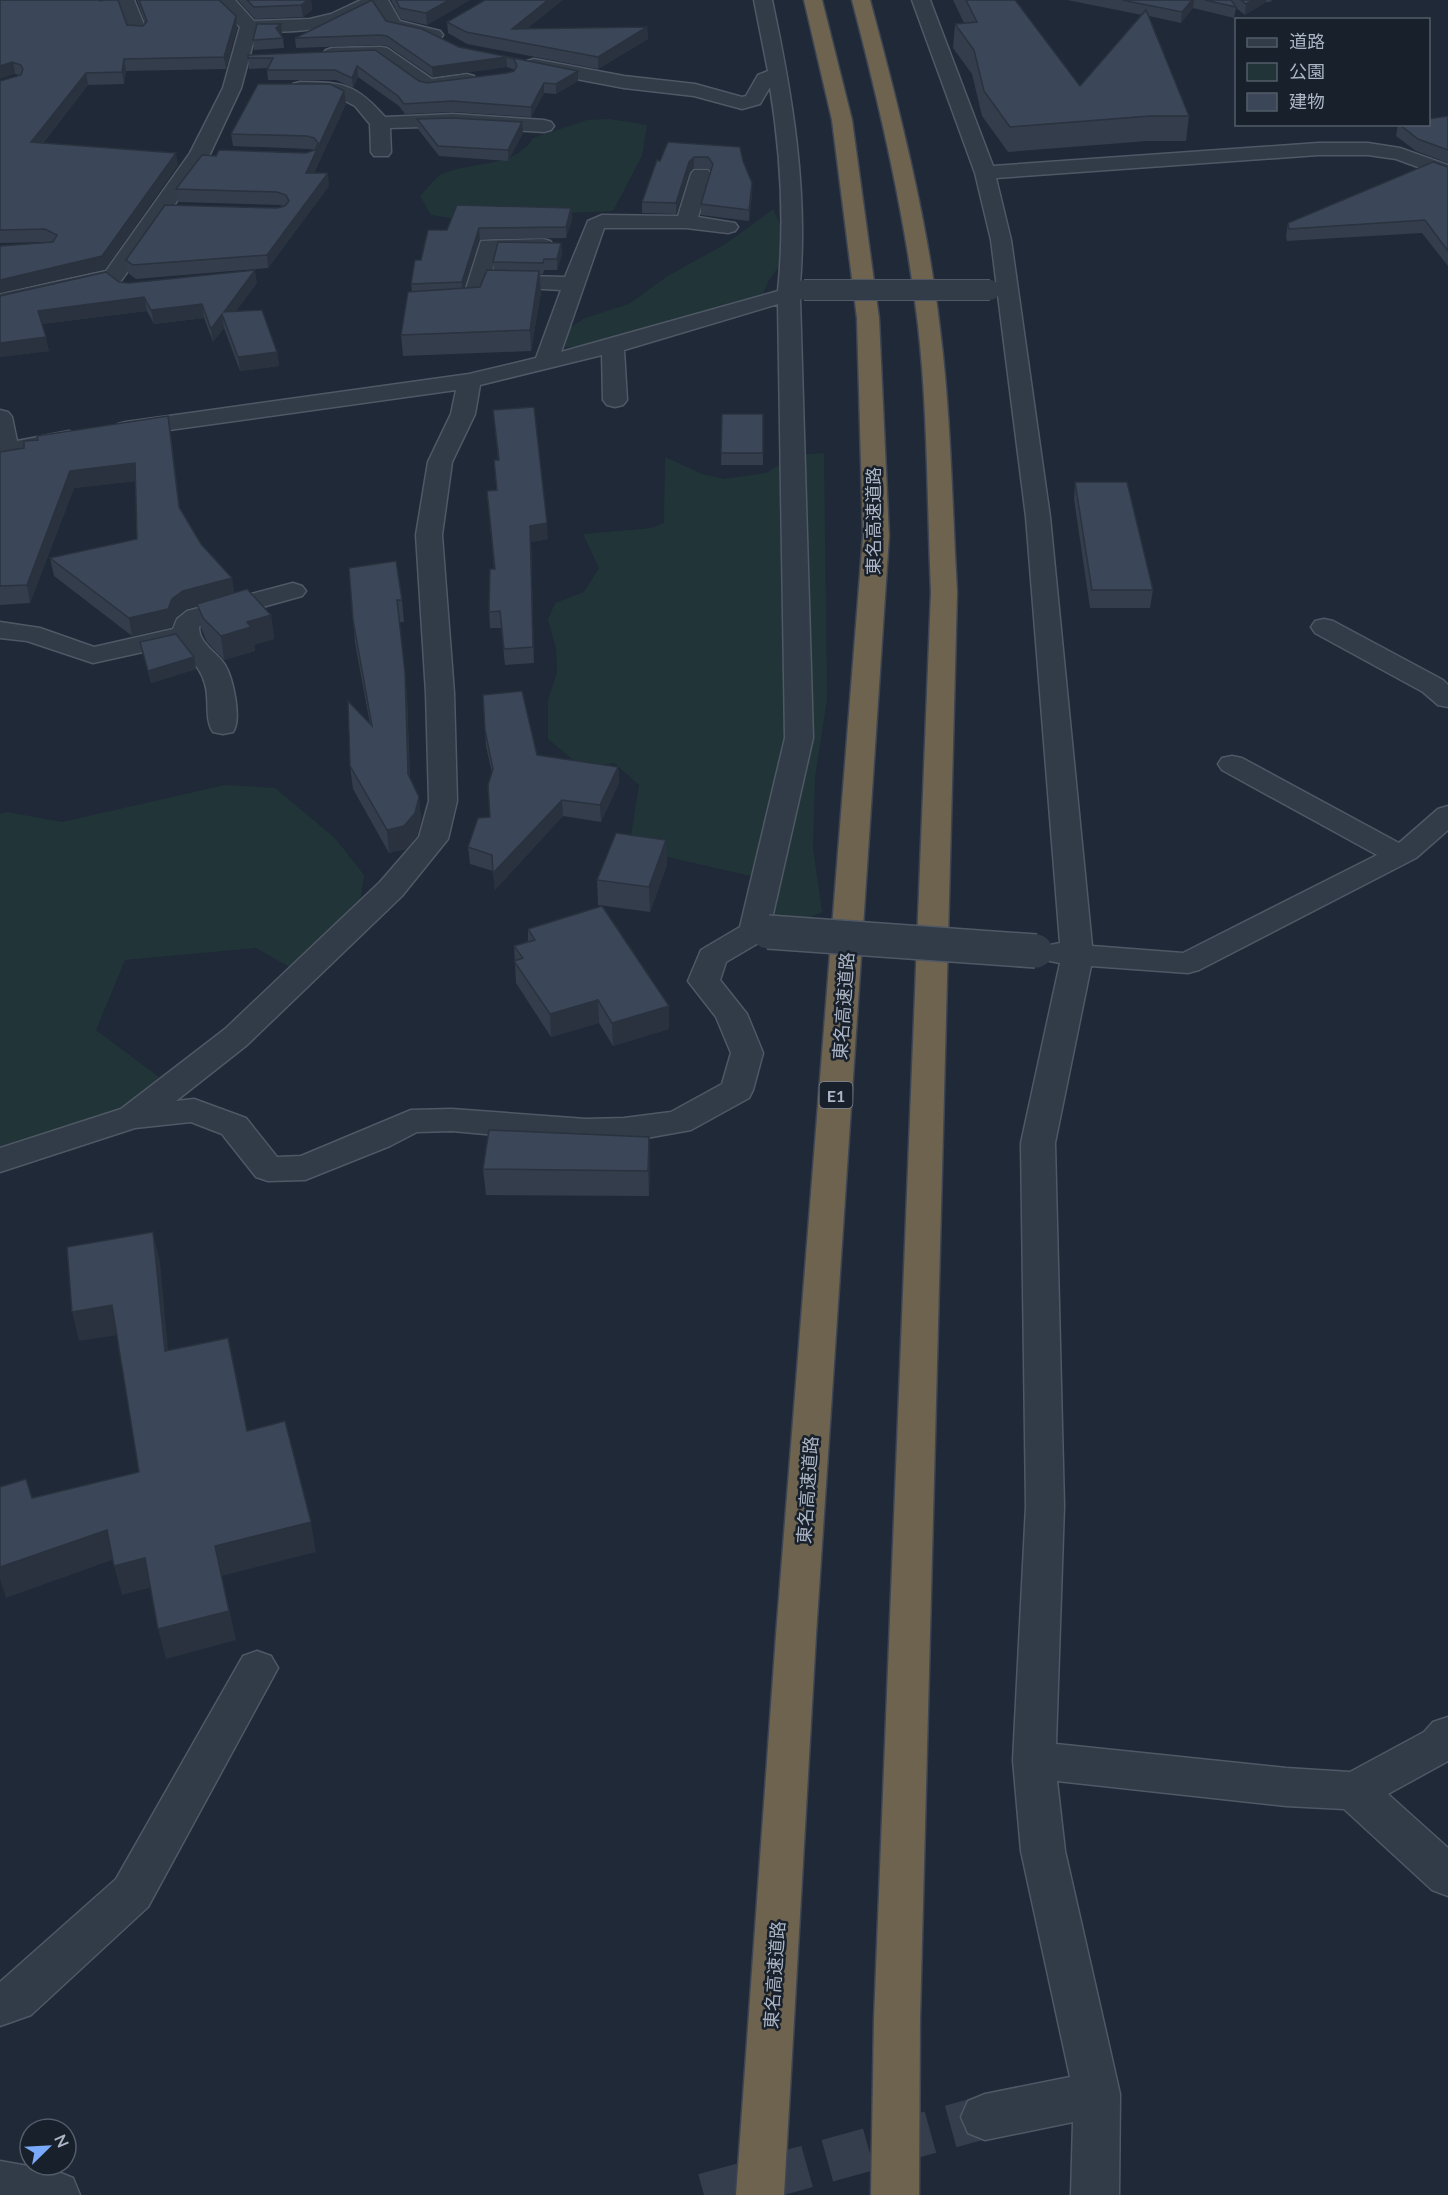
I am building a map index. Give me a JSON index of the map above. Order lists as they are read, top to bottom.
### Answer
{
  "streets": {
    "highway": ["東名高速道路", "E1"]
  },
  "legend": ["道路", "公園", "建物"],
  "north": "top right"
}
